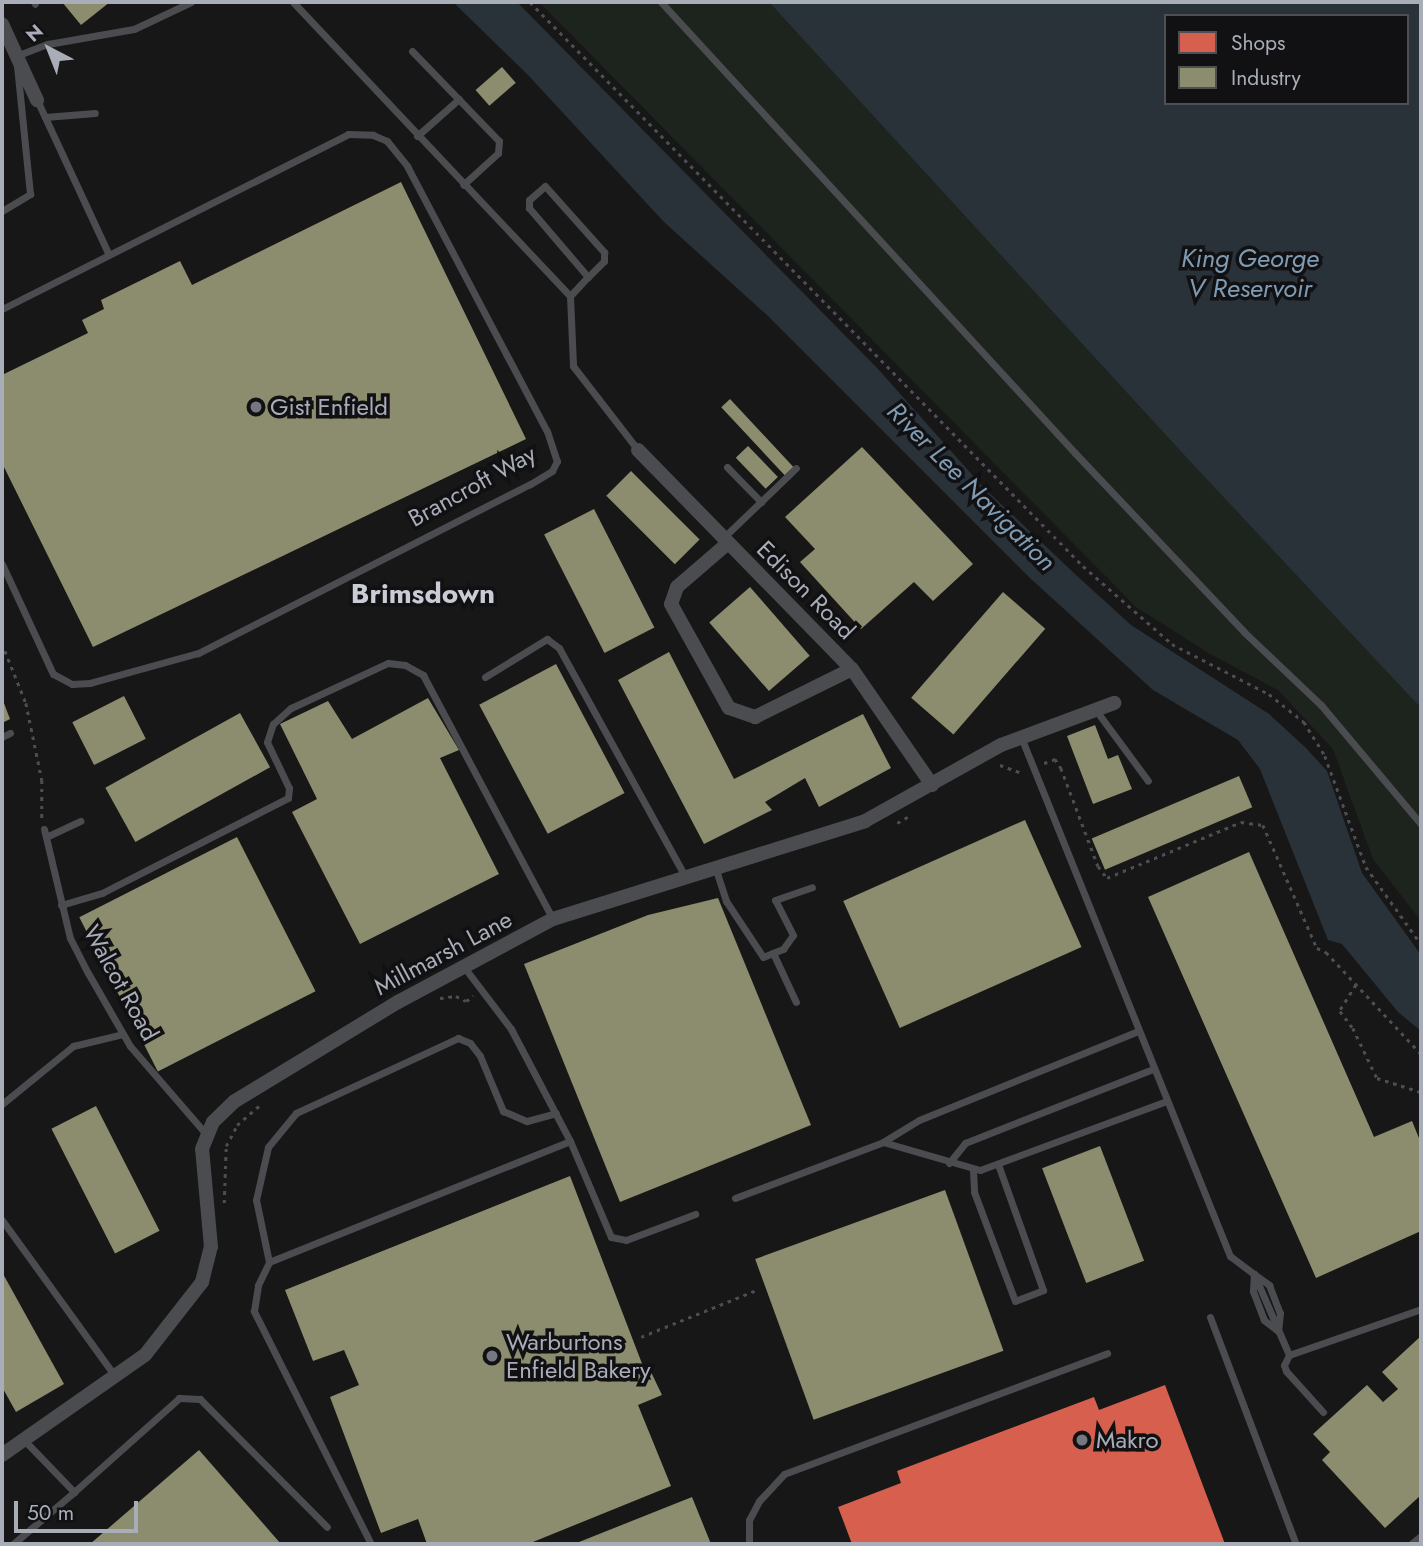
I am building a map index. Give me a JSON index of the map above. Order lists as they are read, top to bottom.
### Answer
{
  "streets": {
    "street": ["Edison Road", "Millmarsh Lane"],
    "lane": ["Brancroft Way", "Walcot Road"]
  },
  "crossings": [
    ["Edison Road", "Millmarsh Lane"],
    ["Millmarsh Lane", "Walcot Road"]
  ],
  "districts": ["Brimsdown"],
  "water": ["King George V Reservoir", "River Lee Navigation"],
  "places": ["Gist Enfield", "Warburtons Enfield Bakery", "Makro"],
  "legend": ["Shops", "Industry"],
  "scale_bar": "50 m",
  "north": "top left"
}
